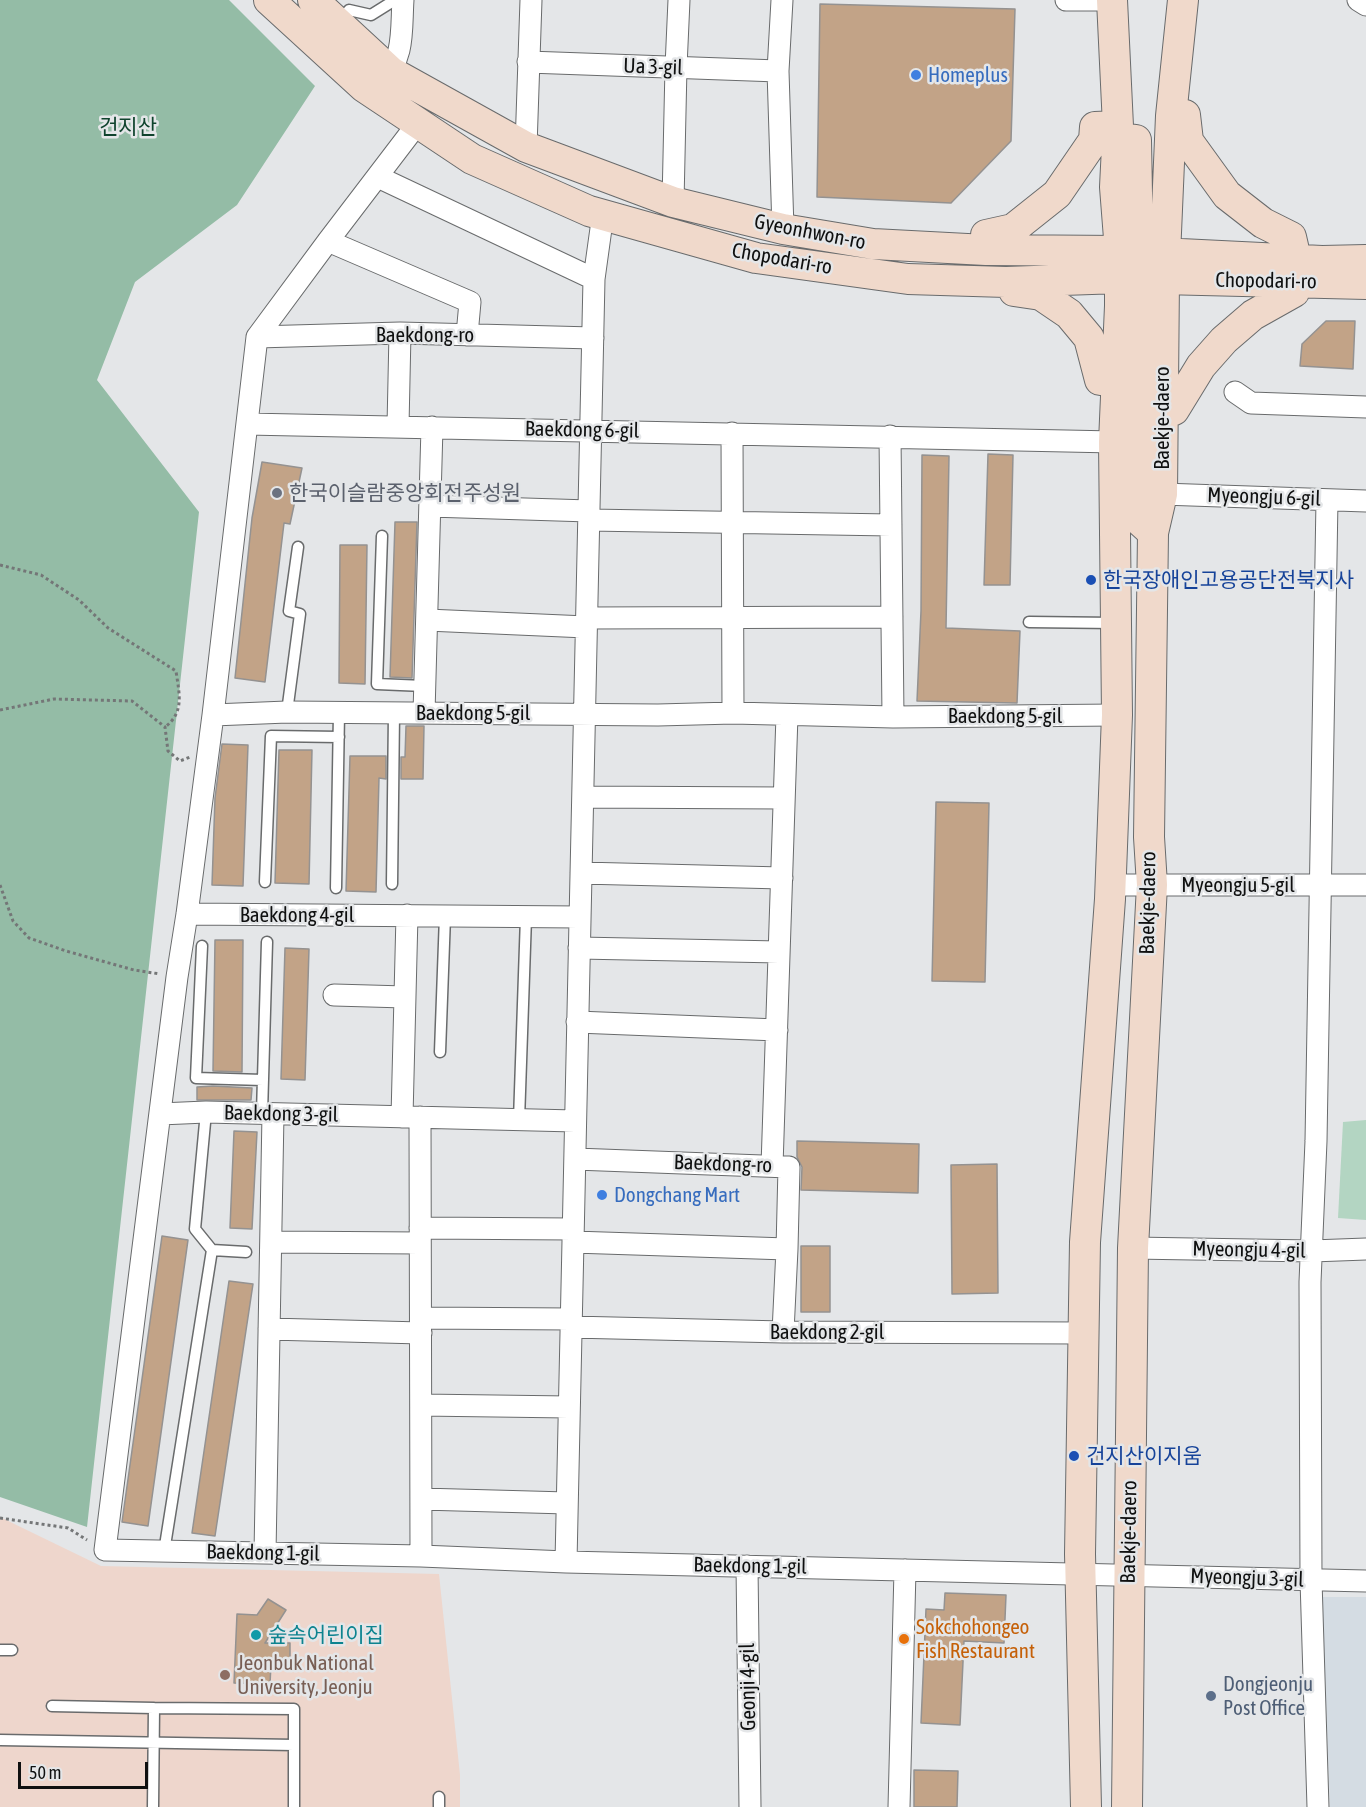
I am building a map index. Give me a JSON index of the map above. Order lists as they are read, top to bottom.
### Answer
{
  "streets": {
    "street": [
      "Ua 3-gil",
      "Gyeonhwon-ro",
      "Chopodari-ro",
      "Baekdong-ro",
      "Baekje-daero",
      "Baekdong 6-gil",
      "Myeongju 6-gil",
      "Baekdong 5-gil",
      "Myeongju 5-gil",
      "Baekdong 4-gil",
      "Baekdong 3-gil",
      "Myeongju 4-gil",
      "Baekdong 2-gil",
      "Baekdong 1-gil",
      "Myeongju 3-gil",
      "Geonji 4-gil"
    ]
  },
  "crossings": [
    ["Gyeonhwon-ro", "Chopodari-ro"],
    ["Gyeonhwon-ro", "Baekje-daero"],
    ["Chopodari-ro", "Baekje-daero"],
    ["Baekdong-ro", "Baekdong 2-gil"],
    ["Baekje-daero", "Baekdong 6-gil"],
    ["Baekje-daero", "Myeongju 6-gil"],
    ["Baekje-daero", "Baekdong 5-gil"],
    ["Baekje-daero", "Myeongju 5-gil"],
    ["Baekje-daero", "Myeongju 4-gil"],
    ["Baekje-daero", "Baekdong 2-gil"],
    ["Baekje-daero", "Baekdong 1-gil"],
    ["Baekje-daero", "Myeongju 3-gil"],
    ["Baekdong 1-gil", "Myeongju 3-gil"],
    ["Baekdong 1-gil", "Geonji 4-gil"]
  ],
  "parks": ["건지산"],
  "places": [
    "Homeplus",
    "한국이슬람중앙회전주성원",
    "한국장애인고용공단전북지사",
    "Dongchang Mart",
    "건지산이지움",
    "숲속어린이집",
    "Sokchohongeo Fish Restaurant",
    "Jeonbuk National University, Jeonju",
    "Dongjeonju Post Office"
  ],
  "scale_bar": "50 m"
}
